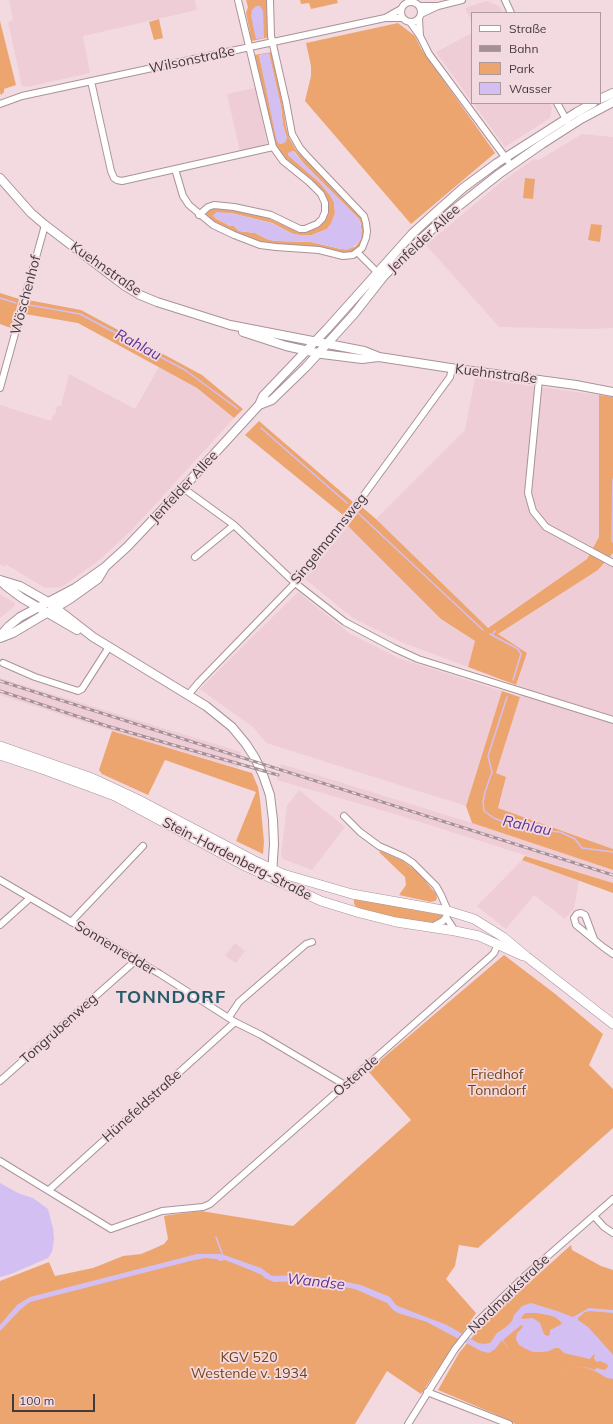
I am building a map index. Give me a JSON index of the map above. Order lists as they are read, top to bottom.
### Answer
{
  "streets": {
    "main road": ["Jenfelder Allee", "Kuehnstraße", "Stein-Hardenberg-Straße"],
    "street": [
      "Wilsonstraße",
      "Wöschenhof",
      "Singelmannsweg",
      "Sonnenredder",
      "Tongrubenweg",
      "Ostende",
      "Hünefeldstraße",
      "Nordmarkstraße"
    ]
  },
  "crossings": [
    ["Jenfelder Allee", "Kuehnstraße"],
    ["Kuehnstraße", "Wöschenhof"],
    ["Kuehnstraße", "Singelmannsweg"],
    ["Stein-Hardenberg-Straße", "Ostende"],
    ["Sonnenredder", "Tongrubenweg"],
    ["Sonnenredder", "Ostende"],
    ["Sonnenredder", "Hünefeldstraße"],
    ["Ostende", "Hünefeldstraße"]
  ],
  "districts": ["TONNDORF"],
  "water": ["Rahlau", "Wandse"],
  "parks": ["Friedhof Tonndorf", "KGV 520 Westende v. 1934"],
  "legend": [
    "Straße",
    "Bahn",
    "Park",
    "Wasser"
  ],
  "scale_bar": "100 m"
}
